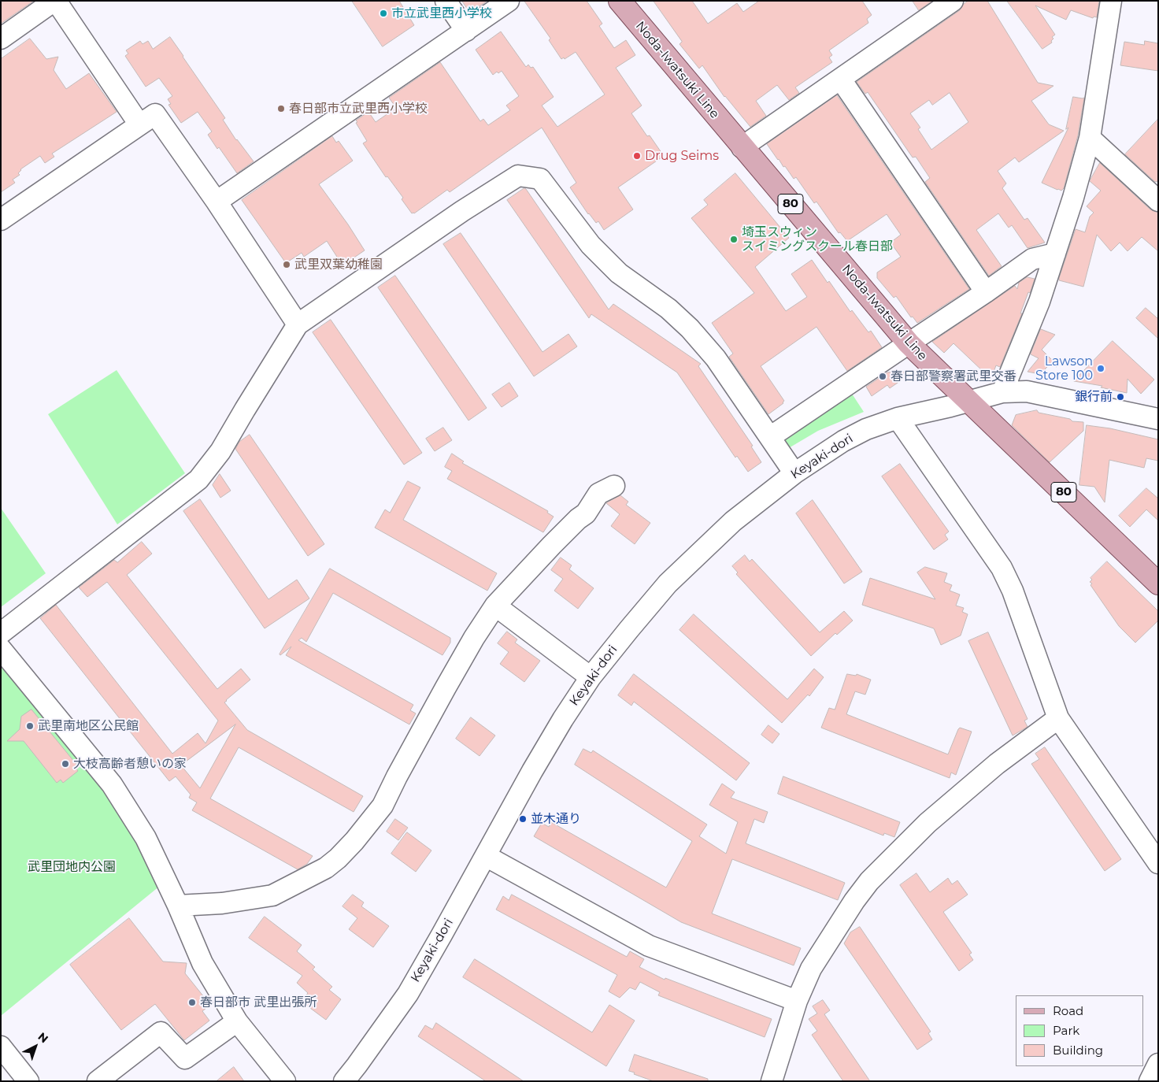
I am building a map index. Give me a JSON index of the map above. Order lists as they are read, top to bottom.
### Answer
{
  "streets": {
    "main road": ["Noda-Iwatsuki Line", "80"],
    "street": ["Keyaki-dori"]
  },
  "crossings": [
    ["Noda-Iwatsuki Line", "Keyaki-dori"]
  ],
  "parks": ["武里団地内公園"],
  "places": [
    "市立武里西小学校",
    "春日部市立武里西小学校",
    "Drug Seims",
    "埼玉スウィン スイミングスクール春日部",
    "武里双葉幼稚園",
    "Lawson Store 100",
    "春日部警察署武里交番",
    "銀行前",
    "武里南地区公民館",
    "大枝高齢者憩いの家",
    "並木通り",
    "春日部市 武里出張所"
  ],
  "legend": ["Road", "Park", "Building"],
  "north": "top right"
}
